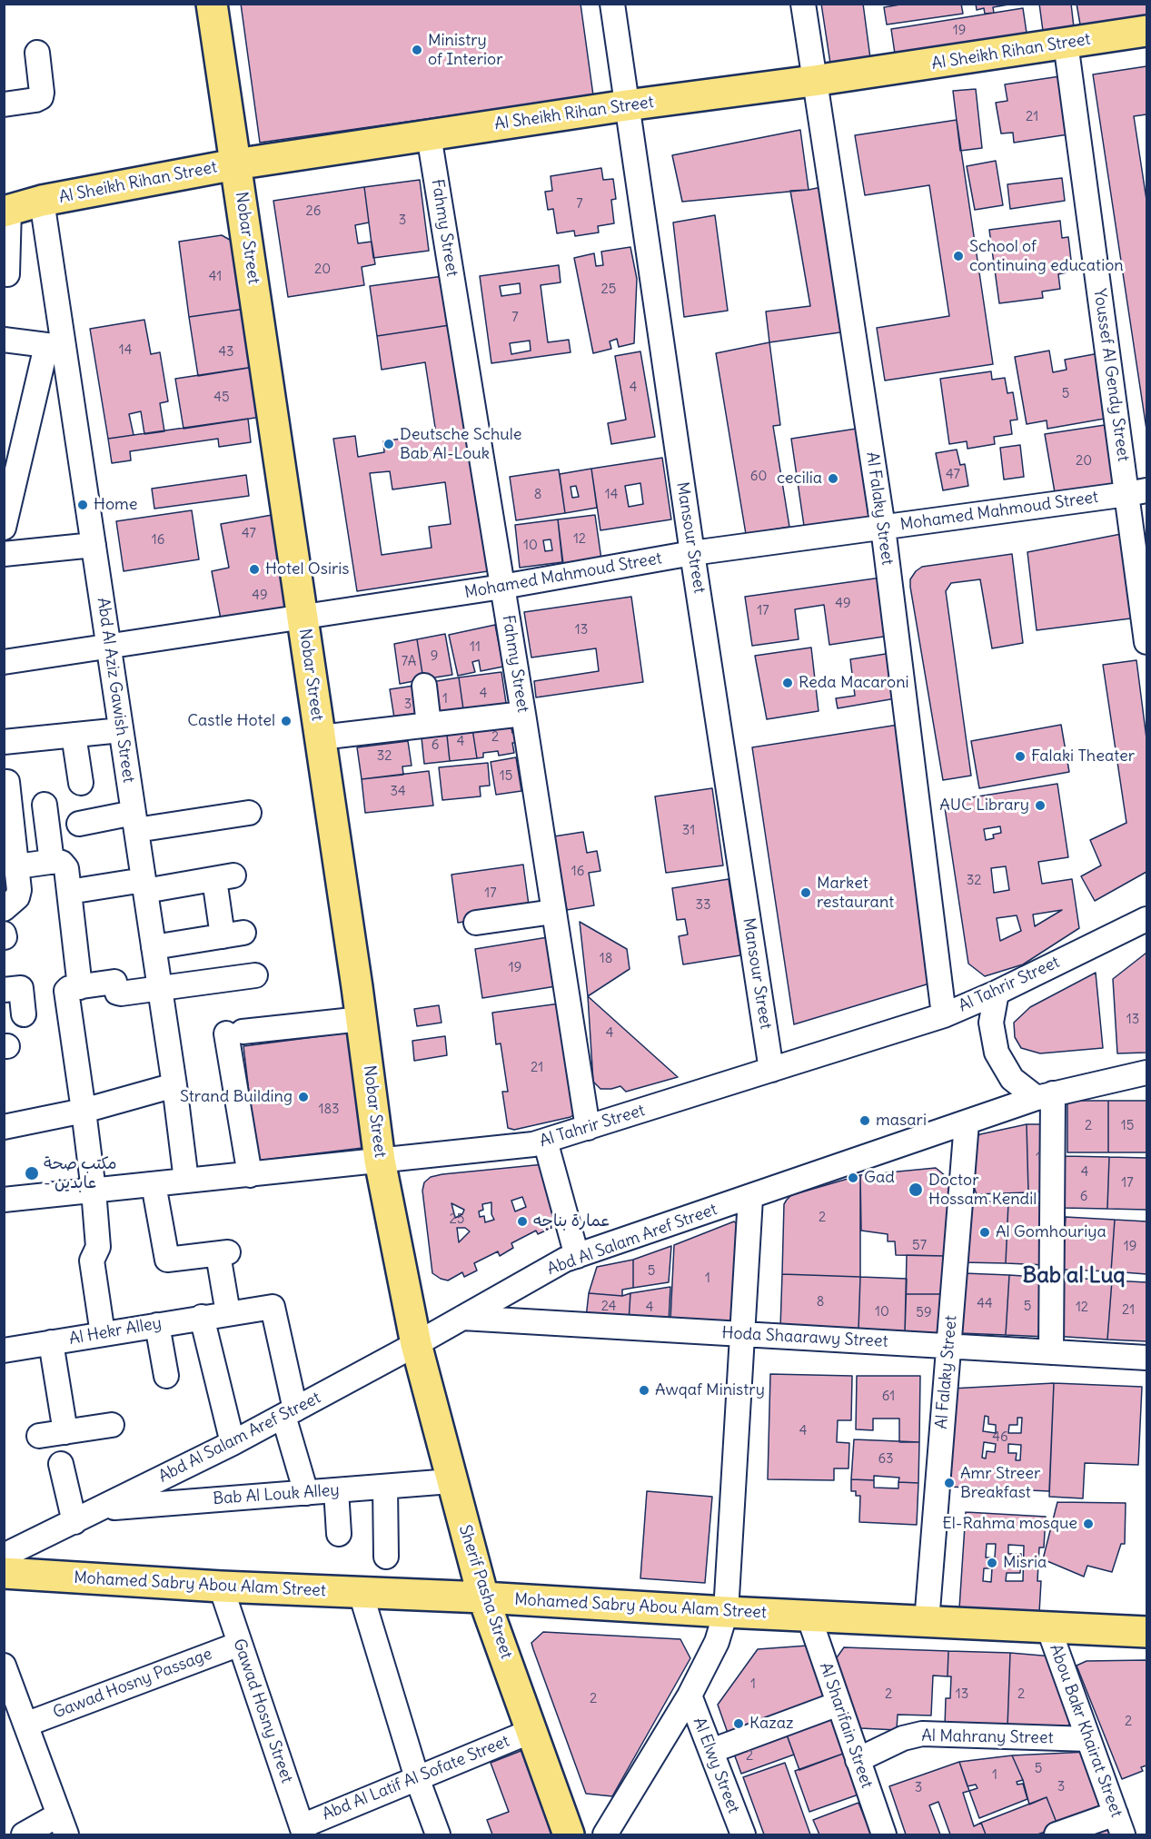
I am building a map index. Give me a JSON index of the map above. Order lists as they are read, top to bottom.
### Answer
{
  "streets": {
    "main road": [
      "Al Sheikh Rihan Street",
      "Nobar Street",
      "Mohamed Sabry Abou Alam Street",
      "Sherif Pasha Street"
    ],
    "street": [
      "Fahmy Street",
      "Youssef Al Gendy Street",
      "Al Falaky Street",
      "Mohamed Mahmoud Street",
      "Mansour Street",
      "Abd Al Aziz Gawish Street",
      "Al Tahrir Street",
      "Abd Al Salam Aref Street",
      "Al Hekr Alley",
      "Hoda Shaarawy Street",
      "Bab Al Louk Alley",
      "Gawad Hosny Passage",
      "Gawad Hosny Street",
      "Al Sharifain Street",
      "Abou Bakr Khairat Street",
      "Al Mahrany Street",
      "Al Elwy Street",
      "Abd Al Latif Al Sofate Street"
    ]
  },
  "crossings": [
    ["Al Sheikh Rihan Street", "Fahmy Street"],
    ["Al Sheikh Rihan Street", "Nobar Street"],
    ["Al Sheikh Rihan Street", "Youssef Al Gendy Street"],
    ["Al Sheikh Rihan Street", "Al Falaky Street"],
    ["Al Sheikh Rihan Street", "Mansour Street"],
    ["Al Sheikh Rihan Street", "Abd Al Aziz Gawish Street"],
    ["Fahmy Street", "Mohamed Mahmoud Street"],
    ["Fahmy Street", "Al Tahrir Street"],
    ["Nobar Street", "Mohamed Mahmoud Street"],
    ["Nobar Street", "Al Tahrir Street"],
    ["Nobar Street", "Abd Al Salam Aref Street"],
    ["Nobar Street", "Sherif Pasha Street"],
    ["Youssef Al Gendy Street", "Mohamed Mahmoud Street"],
    ["Al Falaky Street", "Mohamed Mahmoud Street"],
    ["Al Falaky Street", "Al Tahrir Street"],
    ["Al Falaky Street", "Abd Al Salam Aref Street"],
    ["Al Falaky Street", "Hoda Shaarawy Street"],
    ["Al Falaky Street", "Mohamed Sabry Abou Alam Street"],
    ["Mohamed Mahmoud Street", "Mansour Street"],
    ["Mohamed Mahmoud Street", "Abd Al Aziz Gawish Street"],
    ["Mansour Street", "Al Tahrir Street"],
    ["Abd Al Aziz Gawish Street", "Al Tahrir Street"],
    ["Abd Al Salam Aref Street", "Al Hekr Alley"],
    ["Abd Al Salam Aref Street", "Hoda Shaarawy Street"],
    ["Abd Al Salam Aref Street", "Bab Al Louk Alley"],
    ["Abd Al Salam Aref Street", "Sherif Pasha Street"],
    ["Al Hekr Alley", "Bab Al Louk Alley"],
    ["Bab Al Louk Alley", "Sherif Pasha Street"],
    ["Mohamed Sabry Abou Alam Street", "Sherif Pasha Street"],
    ["Mohamed Sabry Abou Alam Street", "Gawad Hosny Street"],
    ["Mohamed Sabry Abou Alam Street", "Al Sharifain Street"],
    ["Mohamed Sabry Abou Alam Street", "Abou Bakr Khairat Street"],
    ["Sherif Pasha Street", "Abd Al Latif Al Sofate Street"],
    ["Gawad Hosny Passage", "Gawad Hosny Street"],
    ["Gawad Hosny Street", "Abd Al Latif Al Sofate Street"],
    ["Al Sharifain Street", "Al Mahrany Street"],
    ["Abou Bakr Khairat Street", "Al Mahrany Street"]
  ],
  "districts": ["Bab al Luq"],
  "places": [
    "Ministry of Interior",
    "School of continuing education",
    "Deutsche Schule Bab Al-Louk",
    "cecilia",
    "Home",
    "Hotel Osiris",
    "Reda Macaroni",
    "Castle Hotel",
    "Falaki Theater",
    "AUC Library",
    "Market restaurant",
    "Strand Building",
    "masari",
    "مكتب صحة - عابدين",
    "Gad",
    "Doctor Hossam Kendil",
    "عمارة بناجه",
    "Al Gomhouriya",
    "Awqaf Ministry",
    "Amr Streer Breakfast",
    "El-Rahma mosque",
    "Misria",
    "Kazaz"
  ],
  "house_numbers": [
    "19",
    "21",
    "7",
    "26",
    "3",
    "20",
    "41",
    "25",
    "7",
    "14",
    "43",
    "4",
    "5",
    "45",
    "20",
    "47",
    "60",
    "8",
    "14",
    "47",
    "12",
    "16",
    "10",
    "49",
    "49",
    "17",
    "13",
    "11",
    "9",
    "7A",
    "4",
    "1",
    "3",
    "2",
    "4",
    "6",
    "32",
    "15",
    "34",
    "31",
    "16",
    "32",
    "17",
    "33",
    "18",
    "19",
    "13",
    "4",
    "21",
    "183",
    "2",
    "15",
    "1",
    "4",
    "17",
    "6",
    "2",
    "25",
    "57",
    "19",
    "5",
    "1",
    "8",
    "44",
    "24",
    "5",
    "4",
    "12",
    "21",
    "10",
    "59",
    "61",
    "4",
    "46",
    "63",
    "1",
    "2",
    "13",
    "2",
    "2",
    "2",
    "2",
    "5",
    "1",
    "3",
    "3"
  ]
}
